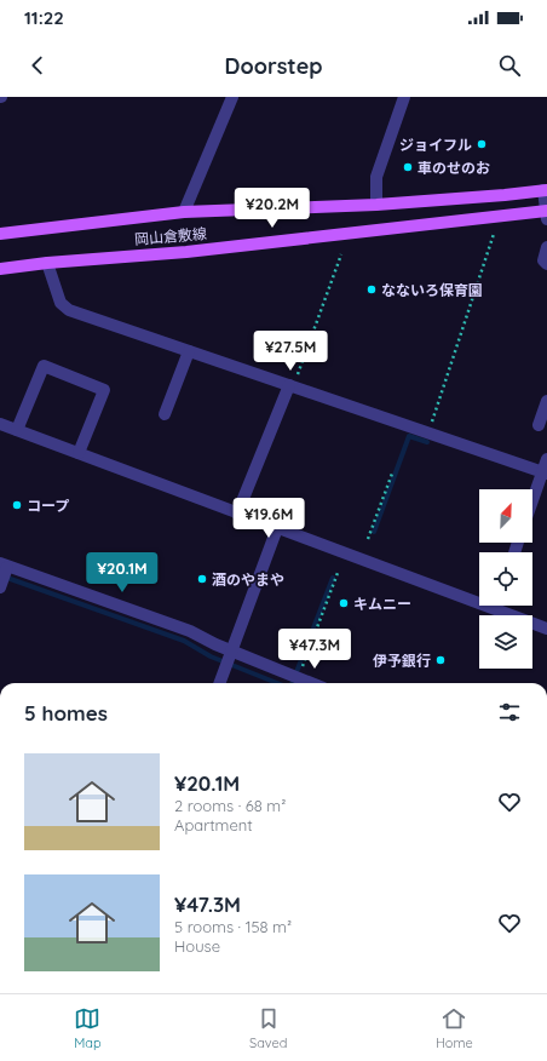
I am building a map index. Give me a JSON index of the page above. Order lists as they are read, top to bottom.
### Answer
{
  "streets": {
    "main road": ["岡山倉敷線"]
  },
  "places": [
    "ジョイフル",
    "車のせのお",
    "なないろ保育園",
    "コープ",
    "酒のやまや",
    "キムニー",
    "伊予銀行"
  ],
  "north": "top right",
  "page": {
    "status": "11:22",
    "header": "Doorstep",
    "price": [
      "¥20.2M",
      "¥27.5M",
      "¥19.6M",
      "¥20.1M",
      "¥47.3M"
    ],
    "heading": "5 homes",
    "list": [
      {
        "name": "¥20.1M",
        "note": "2 rooms · 68 m² · Apartment"
      },
      {
        "name": "¥47.3M",
        "note": "5 rooms · 158 m² · House"
      }
    ],
    "tabs": ["Map", "Saved", "Home"]
  }
}
